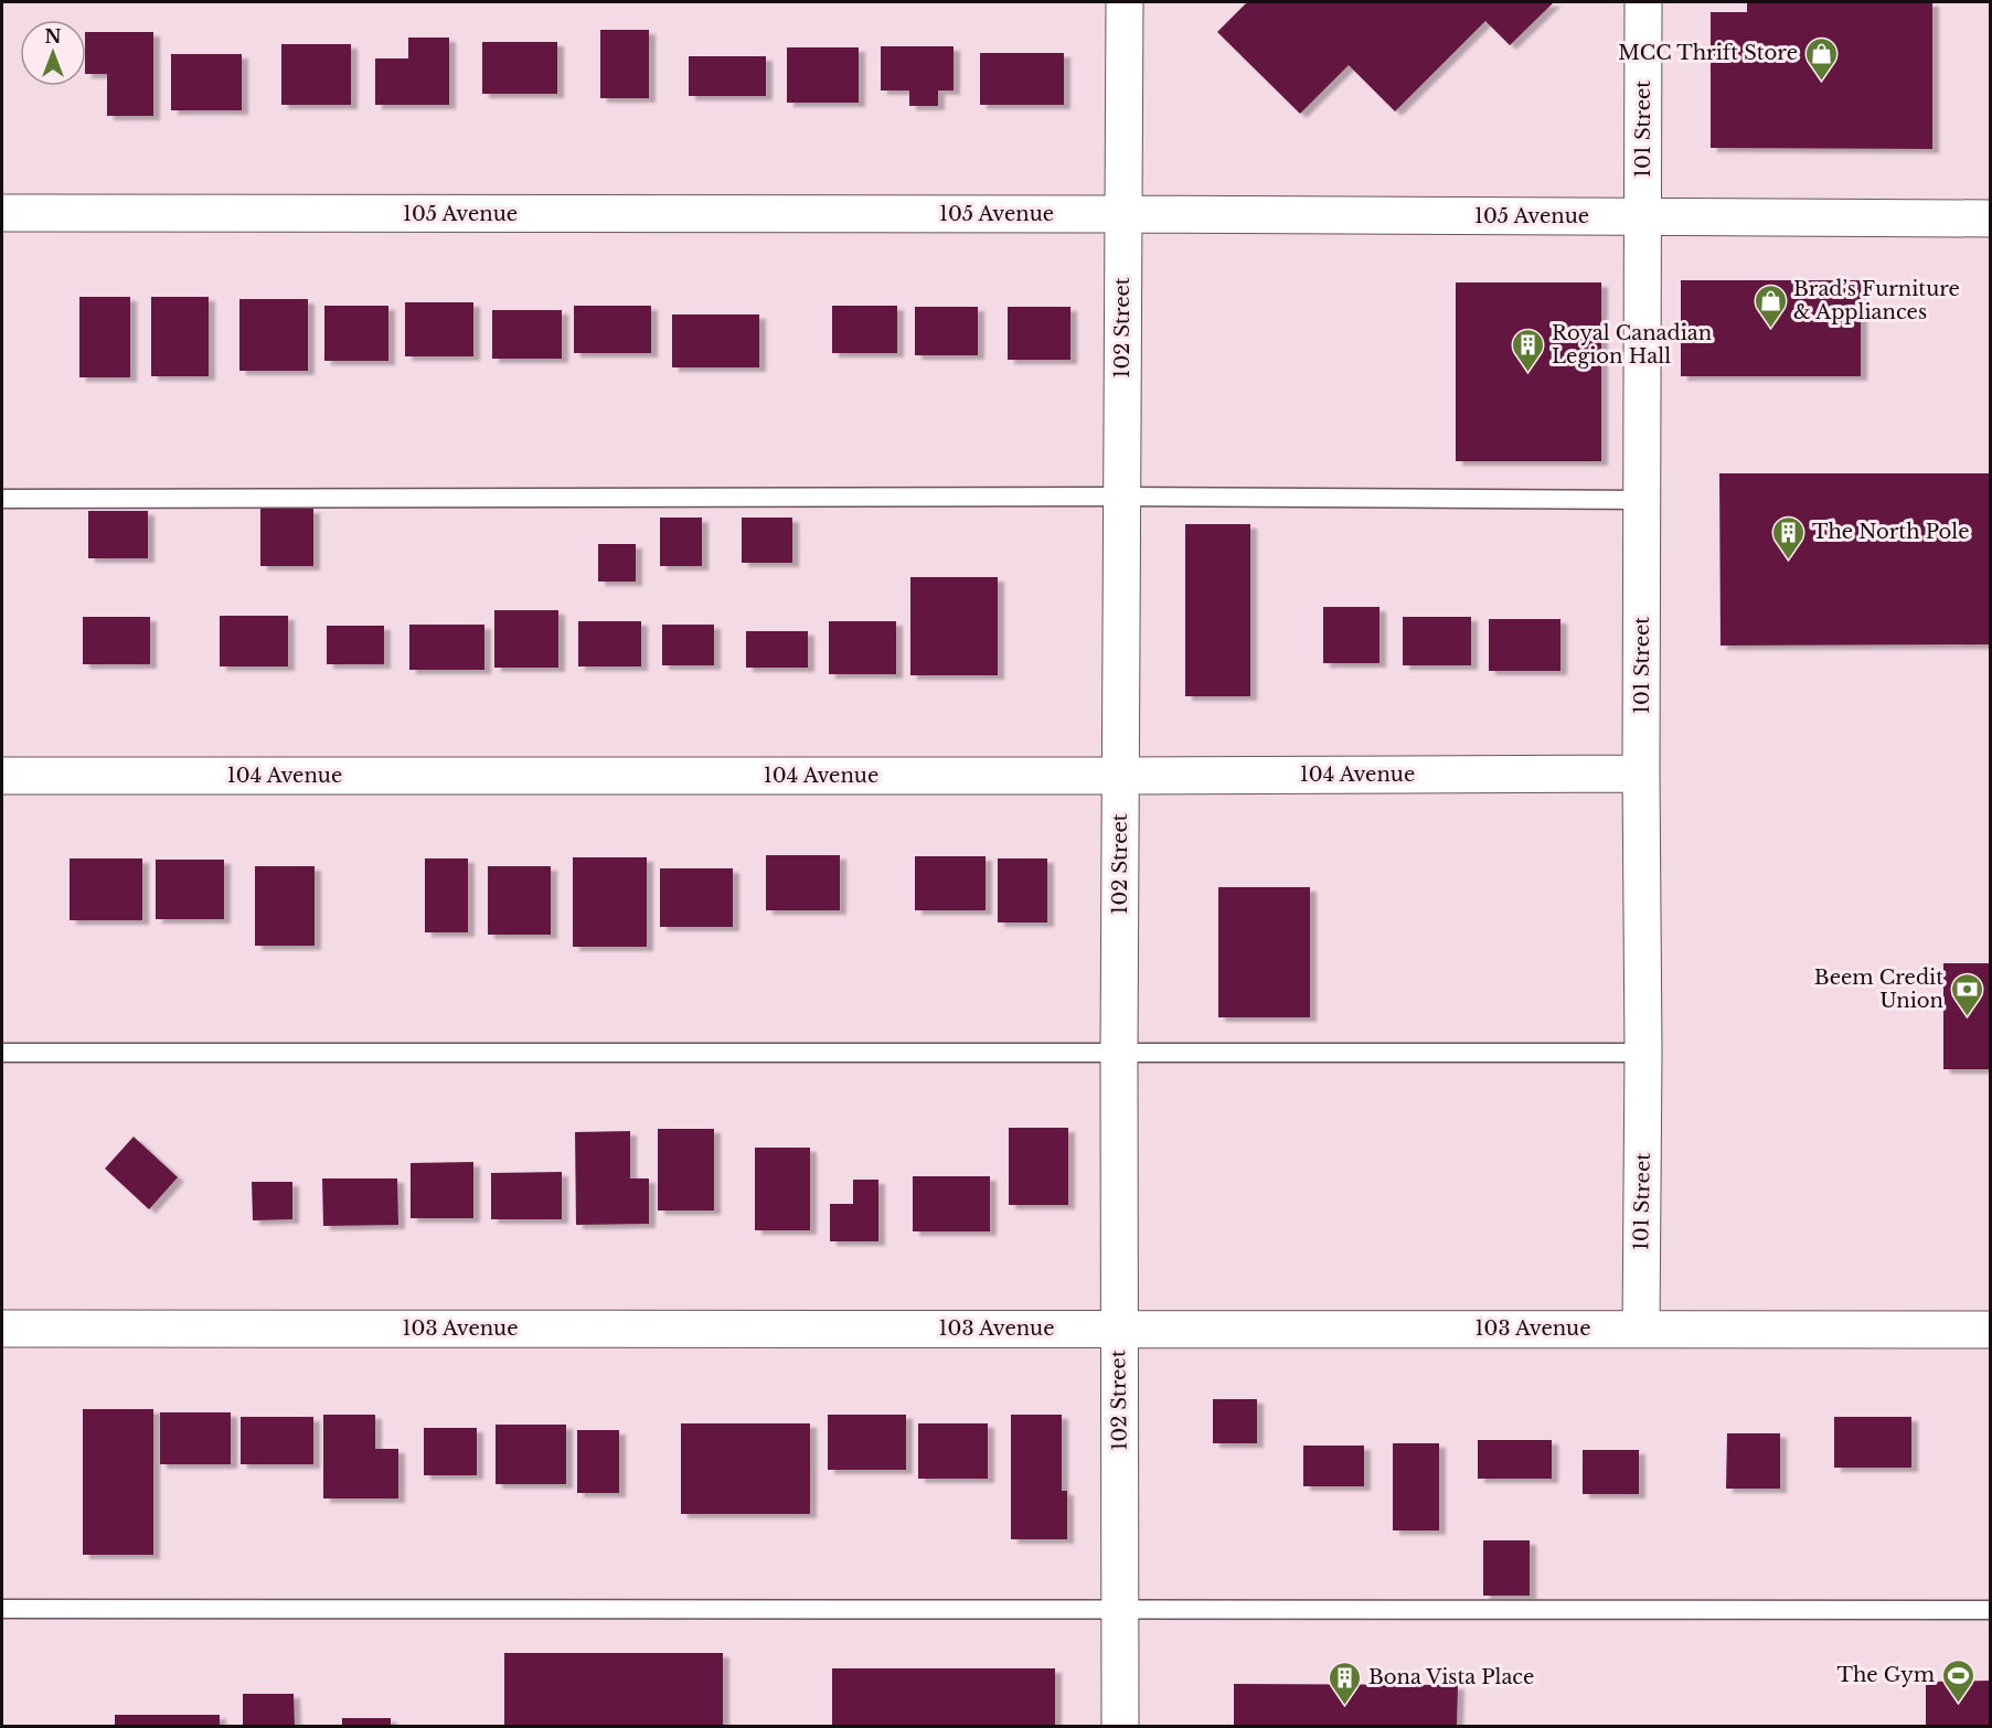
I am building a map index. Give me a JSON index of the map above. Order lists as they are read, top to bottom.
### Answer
{
  "streets": {
    "street": [
      "101 Street",
      "105 Avenue",
      "102 Street",
      "104 Avenue",
      "103 Avenue"
    ]
  },
  "crossings": [
    ["101 Street", "105 Avenue"],
    ["101 Street", "104 Avenue"],
    ["101 Street", "103 Avenue"],
    ["105 Avenue", "102 Street"],
    ["102 Street", "104 Avenue"],
    ["102 Street", "103 Avenue"]
  ],
  "places": {
    "shop": ["MCC Thrift Store", "Brad’s Furniture & Appliances"],
    "building": ["Royal Canadian Legion Hall", "The North Pole", "Bona Vista Place"],
    "bank": ["Beem Credit Union"],
    "sports": ["The Gym"]
  },
  "north": "top"
}
